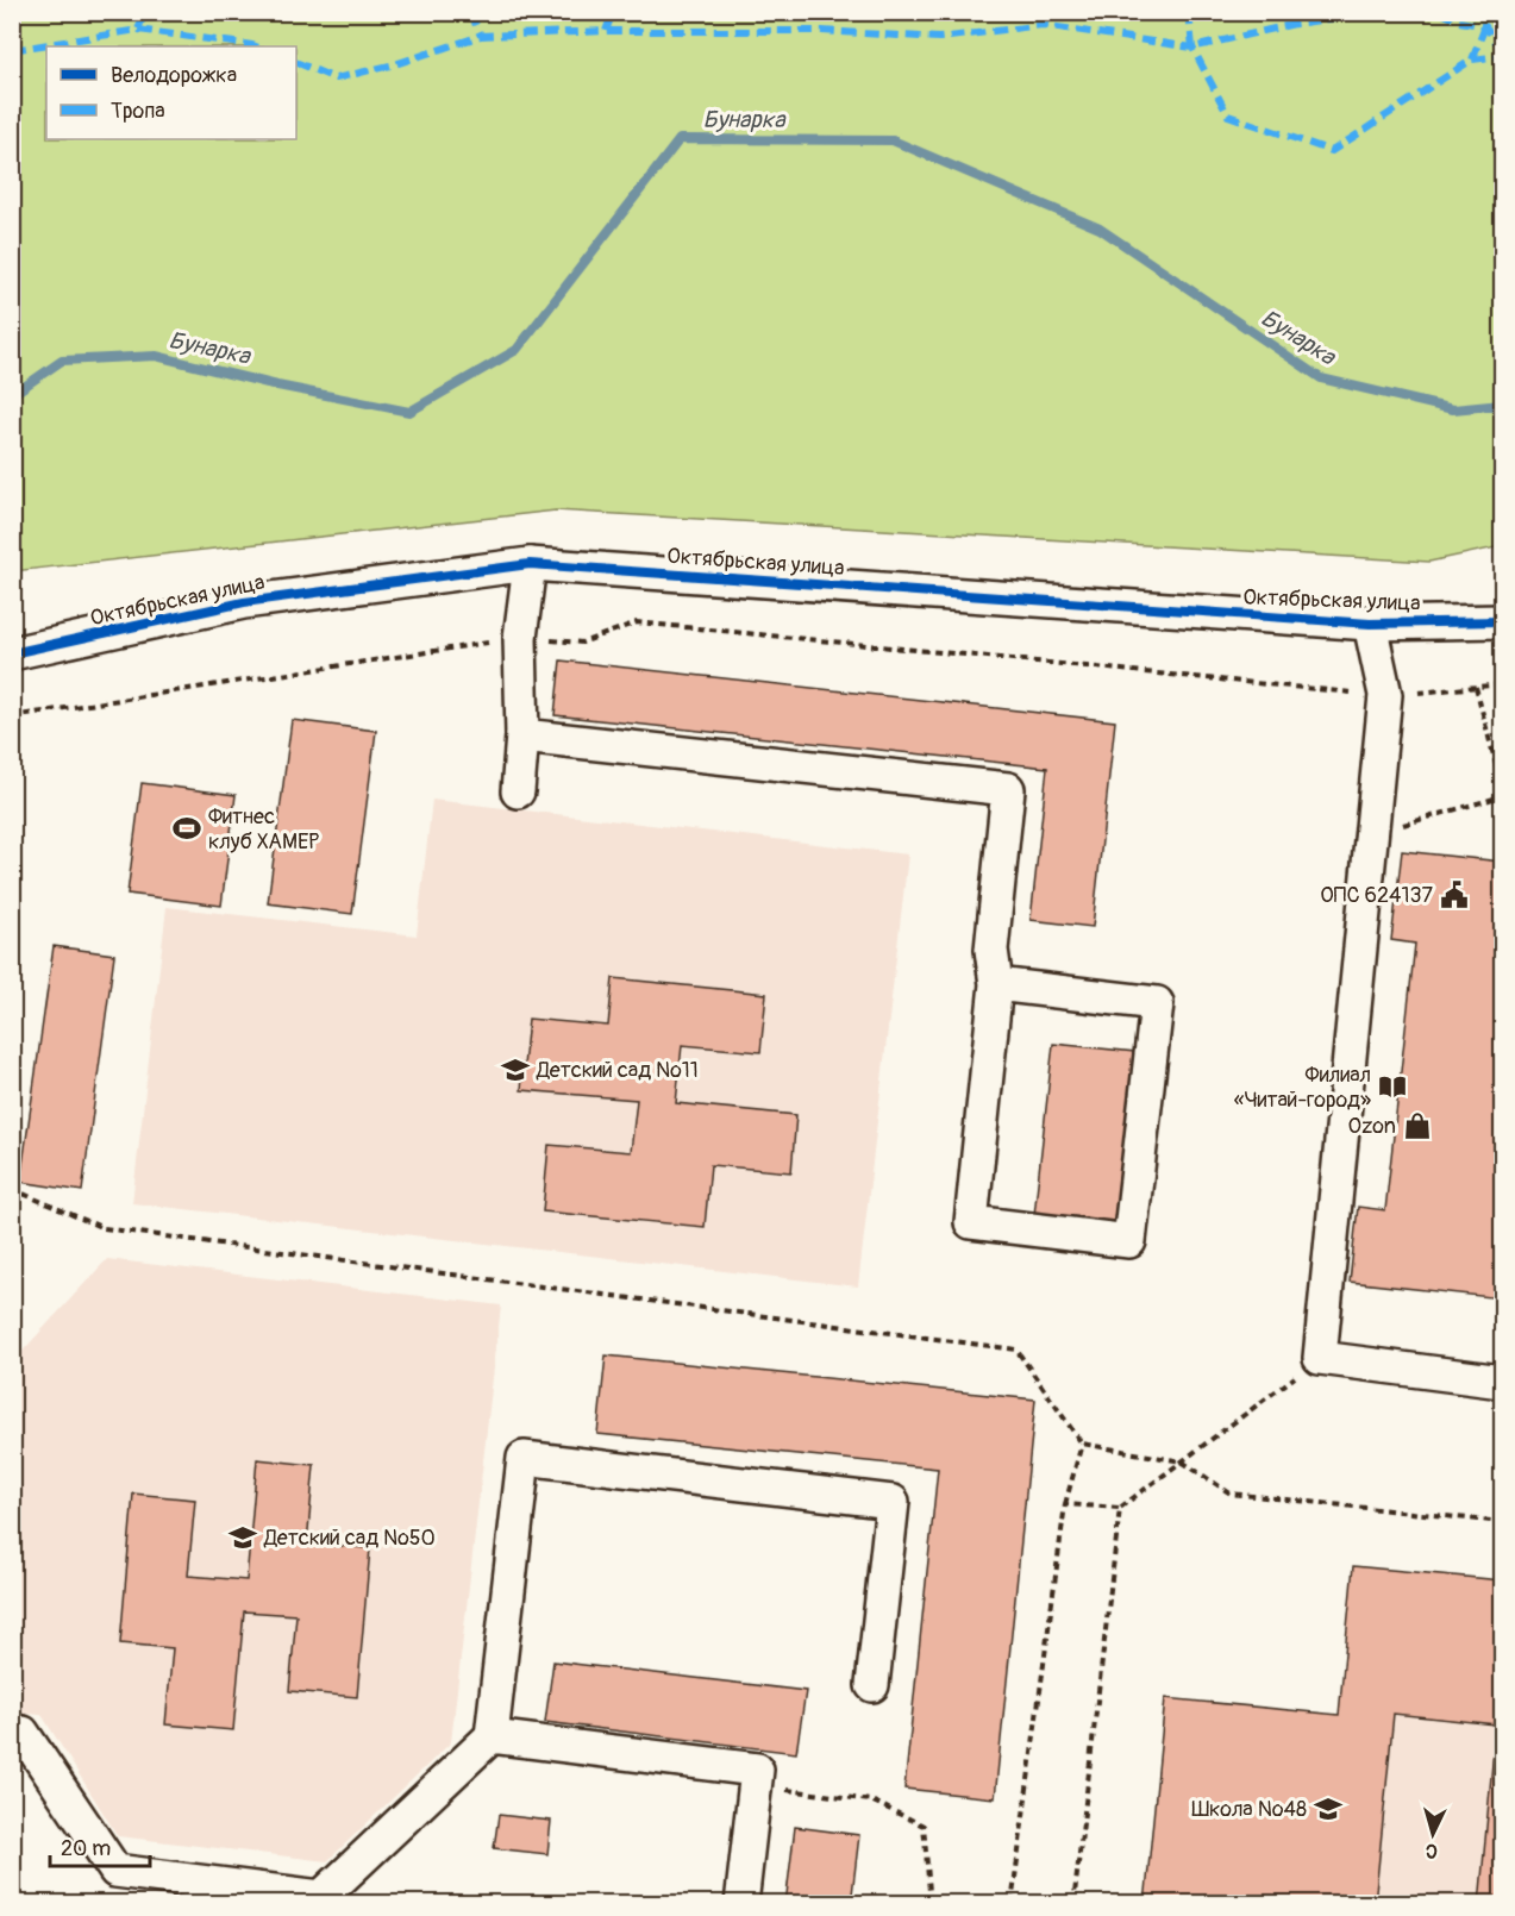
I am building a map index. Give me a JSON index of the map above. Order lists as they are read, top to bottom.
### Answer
{
  "streets": {
    "street": ["Октябрьская улица"]
  },
  "water": ["Бунарка"],
  "places": {
    "sports": ["Фитнес клуб ХАМЕР"],
    "public building": ["ОПС 624137"],
    "school or university": ["Детский сад №11", "Детский сад №50", "Школа №48"],
    "library": ["Филиал «Читай-город»"],
    "shop": ["Ozon"]
  },
  "legend": ["Велодорожка", "Тропа"],
  "scale_bar": "20 m",
  "north": "bottom"
}
